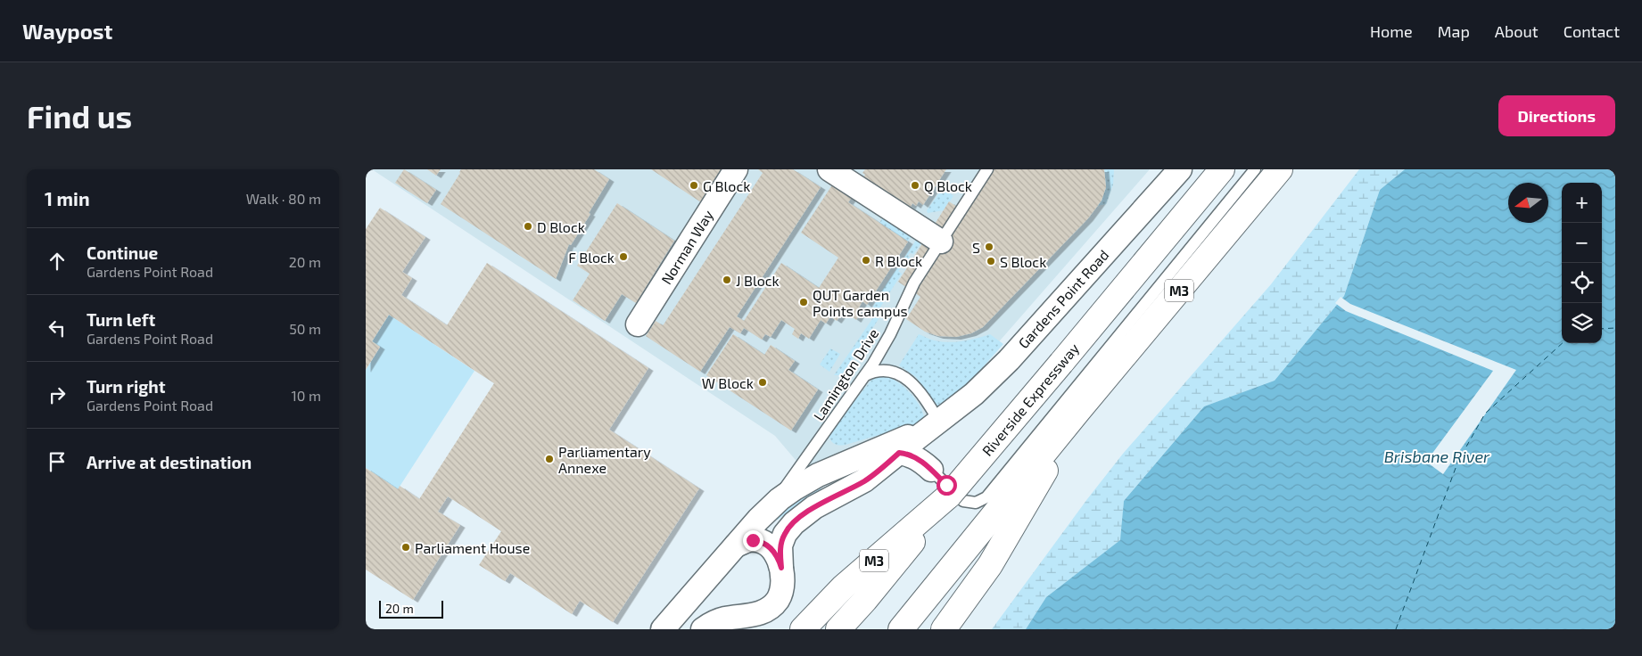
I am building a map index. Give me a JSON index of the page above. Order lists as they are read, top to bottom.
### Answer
{
  "streets": {
    "highway": ["M3", "Riverside Expressway"],
    "street": ["Norman Way", "Gardens Point Road"],
    "lane": ["Lamington Drive"]
  },
  "crossings": [
    ["M3", "Riverside Expressway"],
    ["Gardens Point Road", "Lamington Drive"]
  ],
  "water": ["Brisbane River"],
  "places": [
    "G Block",
    "Q Block",
    "D Block",
    "S",
    "F Block",
    "R Block",
    "S Block",
    "J Block",
    "QUT Garden Points campus",
    "W Block",
    "Parliamentary Annexe",
    "Parliament House"
  ],
  "scale_bar": "20 m",
  "north": "left",
  "page": {
    "header": "Waypost",
    "nav": [
      "Home",
      "Map",
      "About",
      "Contact"
    ],
    "buttons": "Directions",
    "title": "Find us",
    "heading": ["1 min", "Walk · 80 m"],
    "map_buttons": ["+", "−"],
    "list": [
      ["Continue", "Gardens Point Road", "20 m"],
      ["Turn left", "Gardens Point Road", "50 m"],
      ["Turn right", "Gardens Point Road", "10 m"],
      "Arrive at destination"
    ],
    "scale": "20 m"
  }
}
